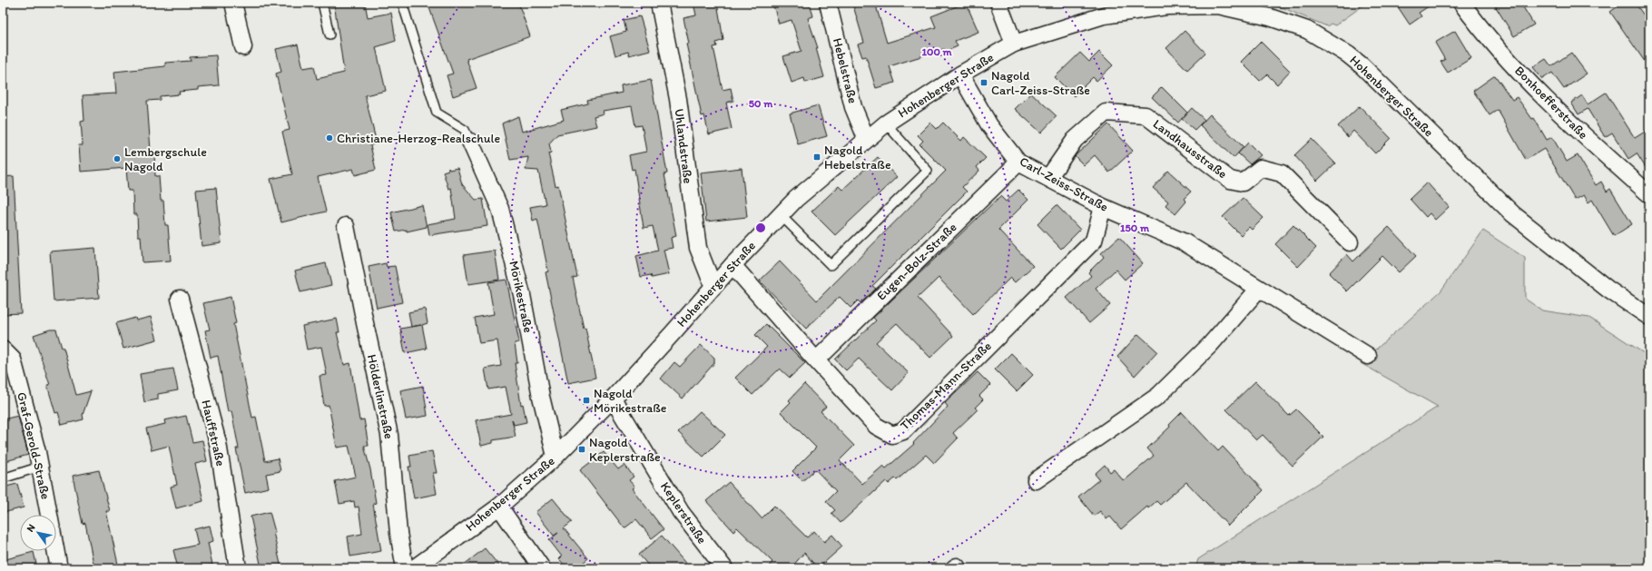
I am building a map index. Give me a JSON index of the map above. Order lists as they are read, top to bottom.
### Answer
{
  "streets": {
    "street": [
      "Hebelstraße",
      "Hohenberger Straße",
      "Bonhoefferstraße",
      "Uhlandstraße",
      "Landhausstraße",
      "Carl-Zeiss-Straße",
      "Eugen-Bolz-Straße",
      "Mörikestraße",
      "Thomas-Mann-Straße",
      "Hölderlinstraße",
      "Hauffstraße",
      "Graf-Gerold-Straße",
      "Keplerstraße"
    ]
  },
  "crossings": [
    ["Hebelstraße", "Hohenberger Straße"],
    ["Hohenberger Straße", "Uhlandstraße"],
    ["Hohenberger Straße", "Carl-Zeiss-Straße"],
    ["Hohenberger Straße", "Mörikestraße"],
    ["Hohenberger Straße", "Thomas-Mann-Straße"],
    ["Hohenberger Straße", "Keplerstraße"],
    ["Landhausstraße", "Carl-Zeiss-Straße"],
    ["Carl-Zeiss-Straße", "Eugen-Bolz-Straße"],
    ["Carl-Zeiss-Straße", "Thomas-Mann-Straße"],
    ["Eugen-Bolz-Straße", "Thomas-Mann-Straße"]
  ],
  "places": {
    "transit": [
      "Nagold Carl-Zeiss-Straße",
      "Nagold Hebelstraße",
      "Nagold Mörikestraße",
      "Nagold Keplerstraße"
    ],
    "other": ["Christiane-Herzog-Realschule", "Lembergschule Nagold"]
  },
  "north": "top left",
  "rings": ["100 m", "50 m", "150 m"]
}
